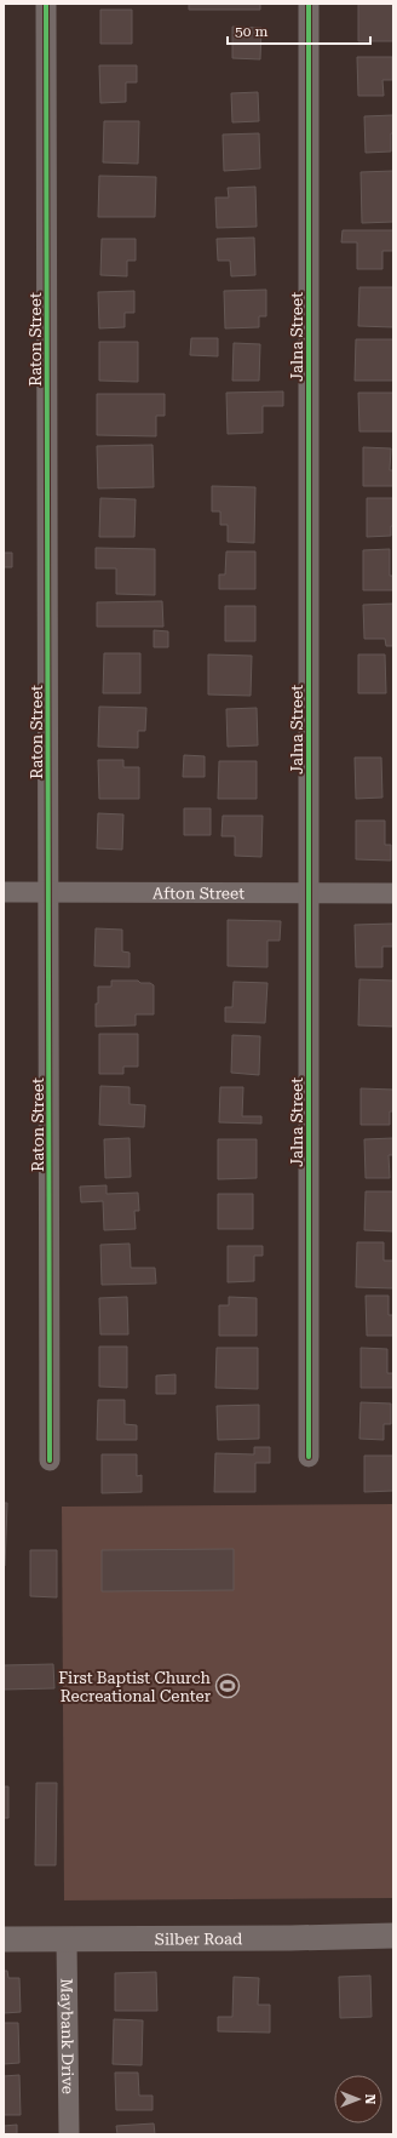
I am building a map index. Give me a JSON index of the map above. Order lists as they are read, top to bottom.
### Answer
{
  "streets": {
    "street": [
      "Jalna Street",
      "Raton Street",
      "Afton Street",
      "Silber Road",
      "Maybank Drive"
    ]
  },
  "crossings": [
    ["Jalna Street", "Afton Street"],
    ["Raton Street", "Afton Street"],
    ["Silber Road", "Maybank Drive"]
  ],
  "places": {
    "sports": ["First Baptist Church Recreational Center"]
  },
  "scale_bar": "50 m",
  "north": "right"
}
